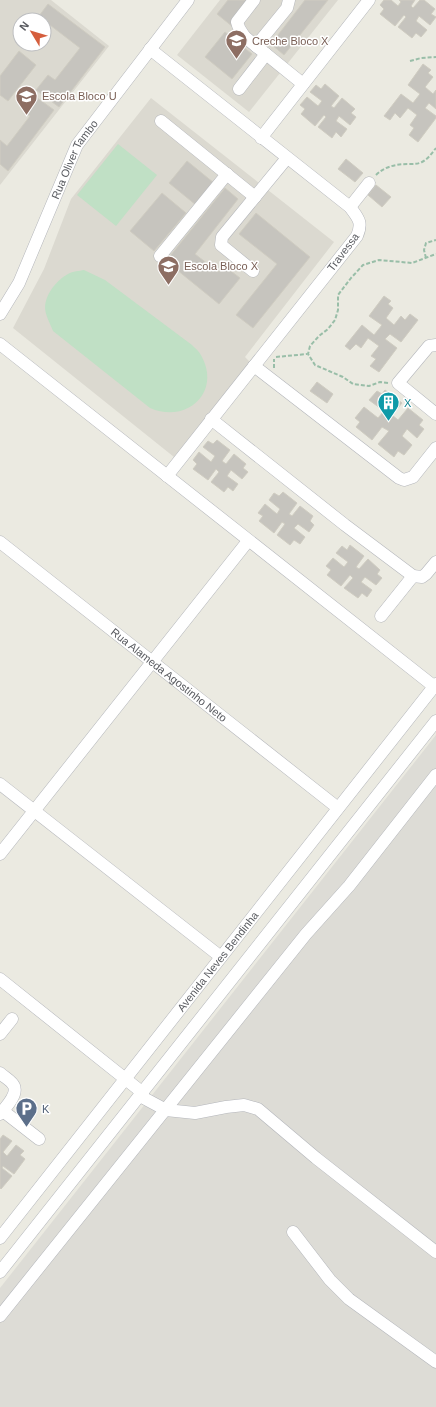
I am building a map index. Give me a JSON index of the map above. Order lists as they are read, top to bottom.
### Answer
{
  "streets": {
    "street": [
      "Rua Oliver Tambo",
      "Travessa",
      "Rua Alameda Agostinho Neto",
      "Avenida Neves Bendinha"
    ]
  },
  "crossings": [
    ["Rua Oliver Tambo", "Travessa"],
    ["Rua Alameda Agostinho Neto", "Avenida Neves Bendinha"]
  ],
  "places": {
    "school or university": ["Creche Bloco X", "Escola Bloco U", "Escola Bloco X"],
    "building": ["X"],
    "parking": ["K"]
  },
  "north": "top left"
}
